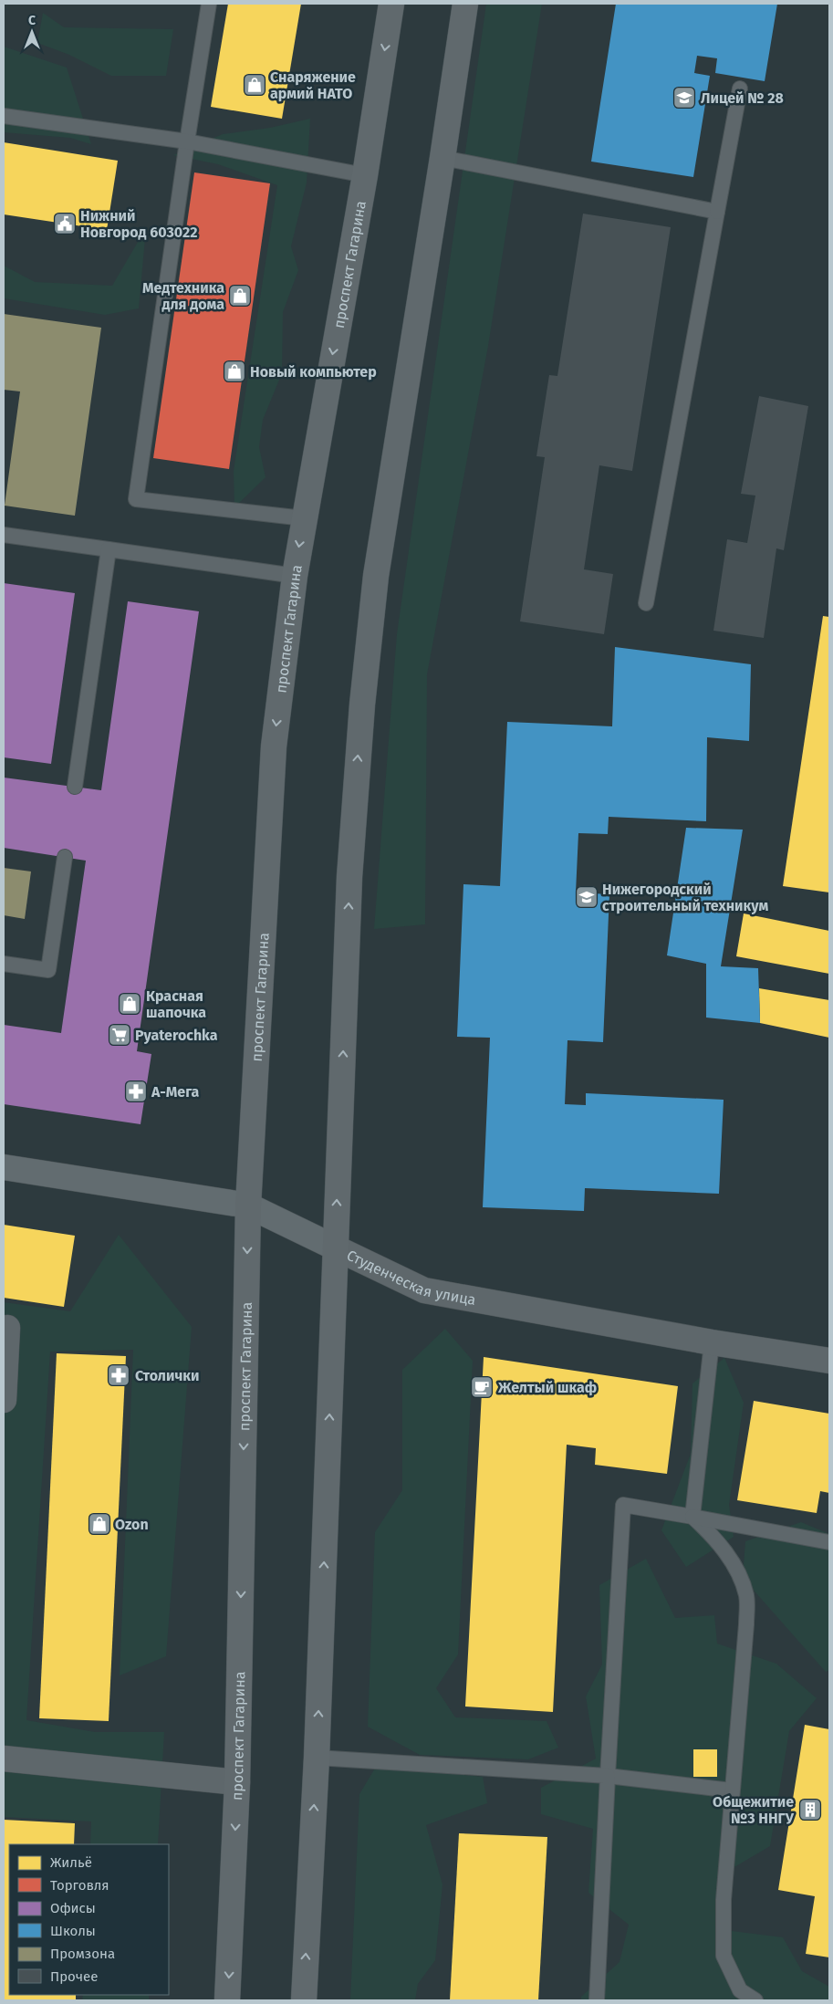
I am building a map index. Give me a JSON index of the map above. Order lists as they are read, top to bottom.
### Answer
{
  "streets": {
    "main road": ["проспект Гагарина", "Студенческая улица"]
  },
  "crossings": [
    ["проспект Гагарина", "Студенческая улица"]
  ],
  "places": {
    "shop": [
      "Снаряжение армий НАТО",
      "Медтехника для дома",
      "Новый компьютер",
      "Красная шапочка",
      "Ozon"
    ],
    "school or university": ["Лицей № 28", "Нижегородский строительный техникум"],
    "public building": ["Нижний Новгород 603022"],
    "supermarket": ["Pyaterochka"],
    "pharmacy": ["А-Мега", "Столички"],
    "cafe": ["Желтый шкаф"],
    "building": ["Общежитие №3 ННГУ"]
  },
  "legend": [
    "Жильё",
    "Торговля",
    "Офисы",
    "Школы",
    "Промзона",
    "Прочее"
  ],
  "north": "top"
}
